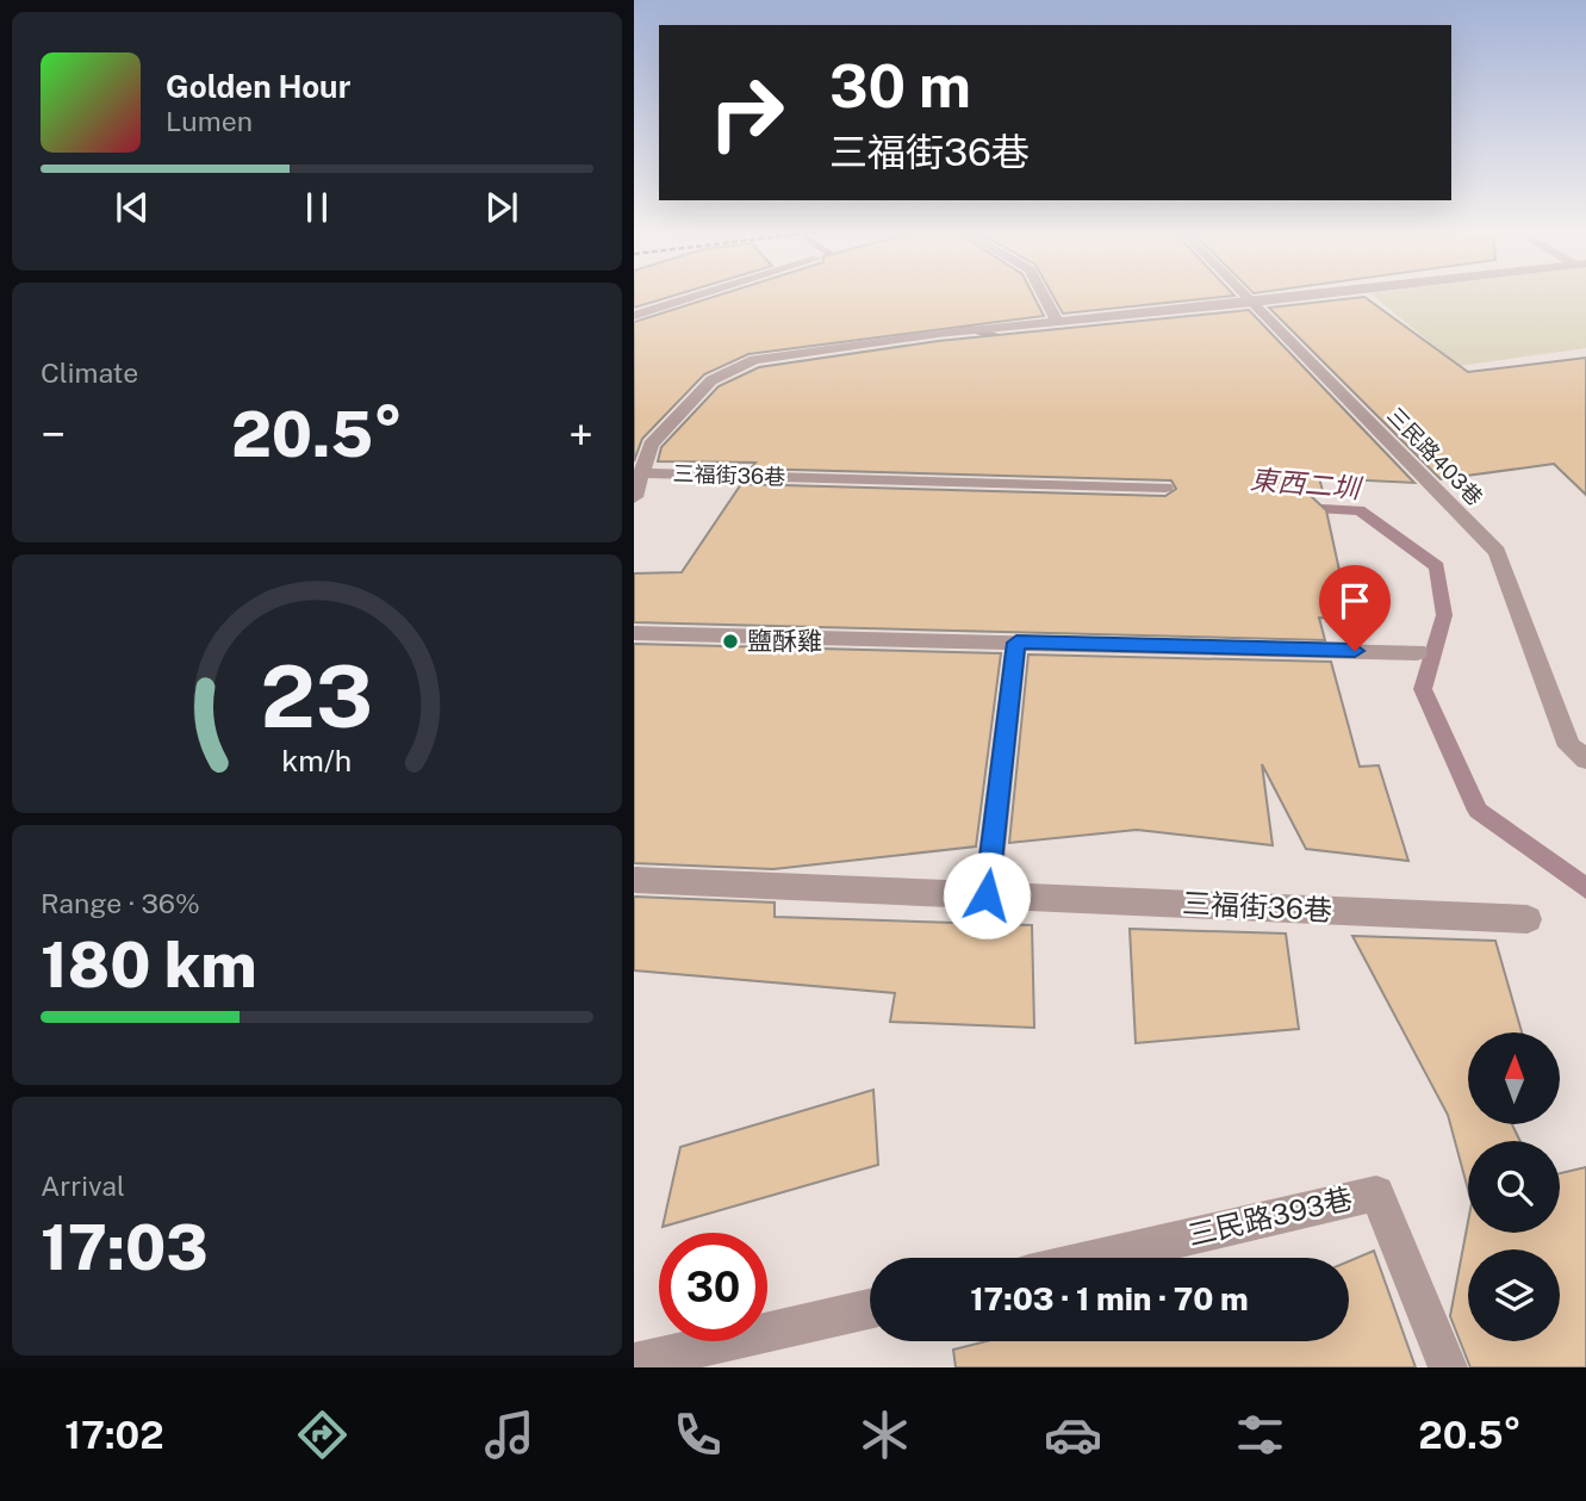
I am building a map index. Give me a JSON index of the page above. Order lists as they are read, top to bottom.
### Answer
{
  "streets": {
    "street": ["三民路403巷", "三福街36巷", "三民路393巷"]
  },
  "water": ["東西二圳"],
  "places": ["鹽酥雞"],
  "north": "top",
  "page": {
    "turn": ["30 m", "三福街36巷"],
    "song": ["Golden Hour", "Lumen"],
    "tile": [
      "Climate",
      ["Range · 36%", "180 km"],
      ["Arrival", "17:03"]
    ],
    "heat": ["−", "20.5°", "+"],
    "limit": "30",
    "trip": "17:03 · 1 min · 70 m",
    "tabs": ["17:02", "20.5°"],
    "gauge": ["23", "km/h"]
  }
}
